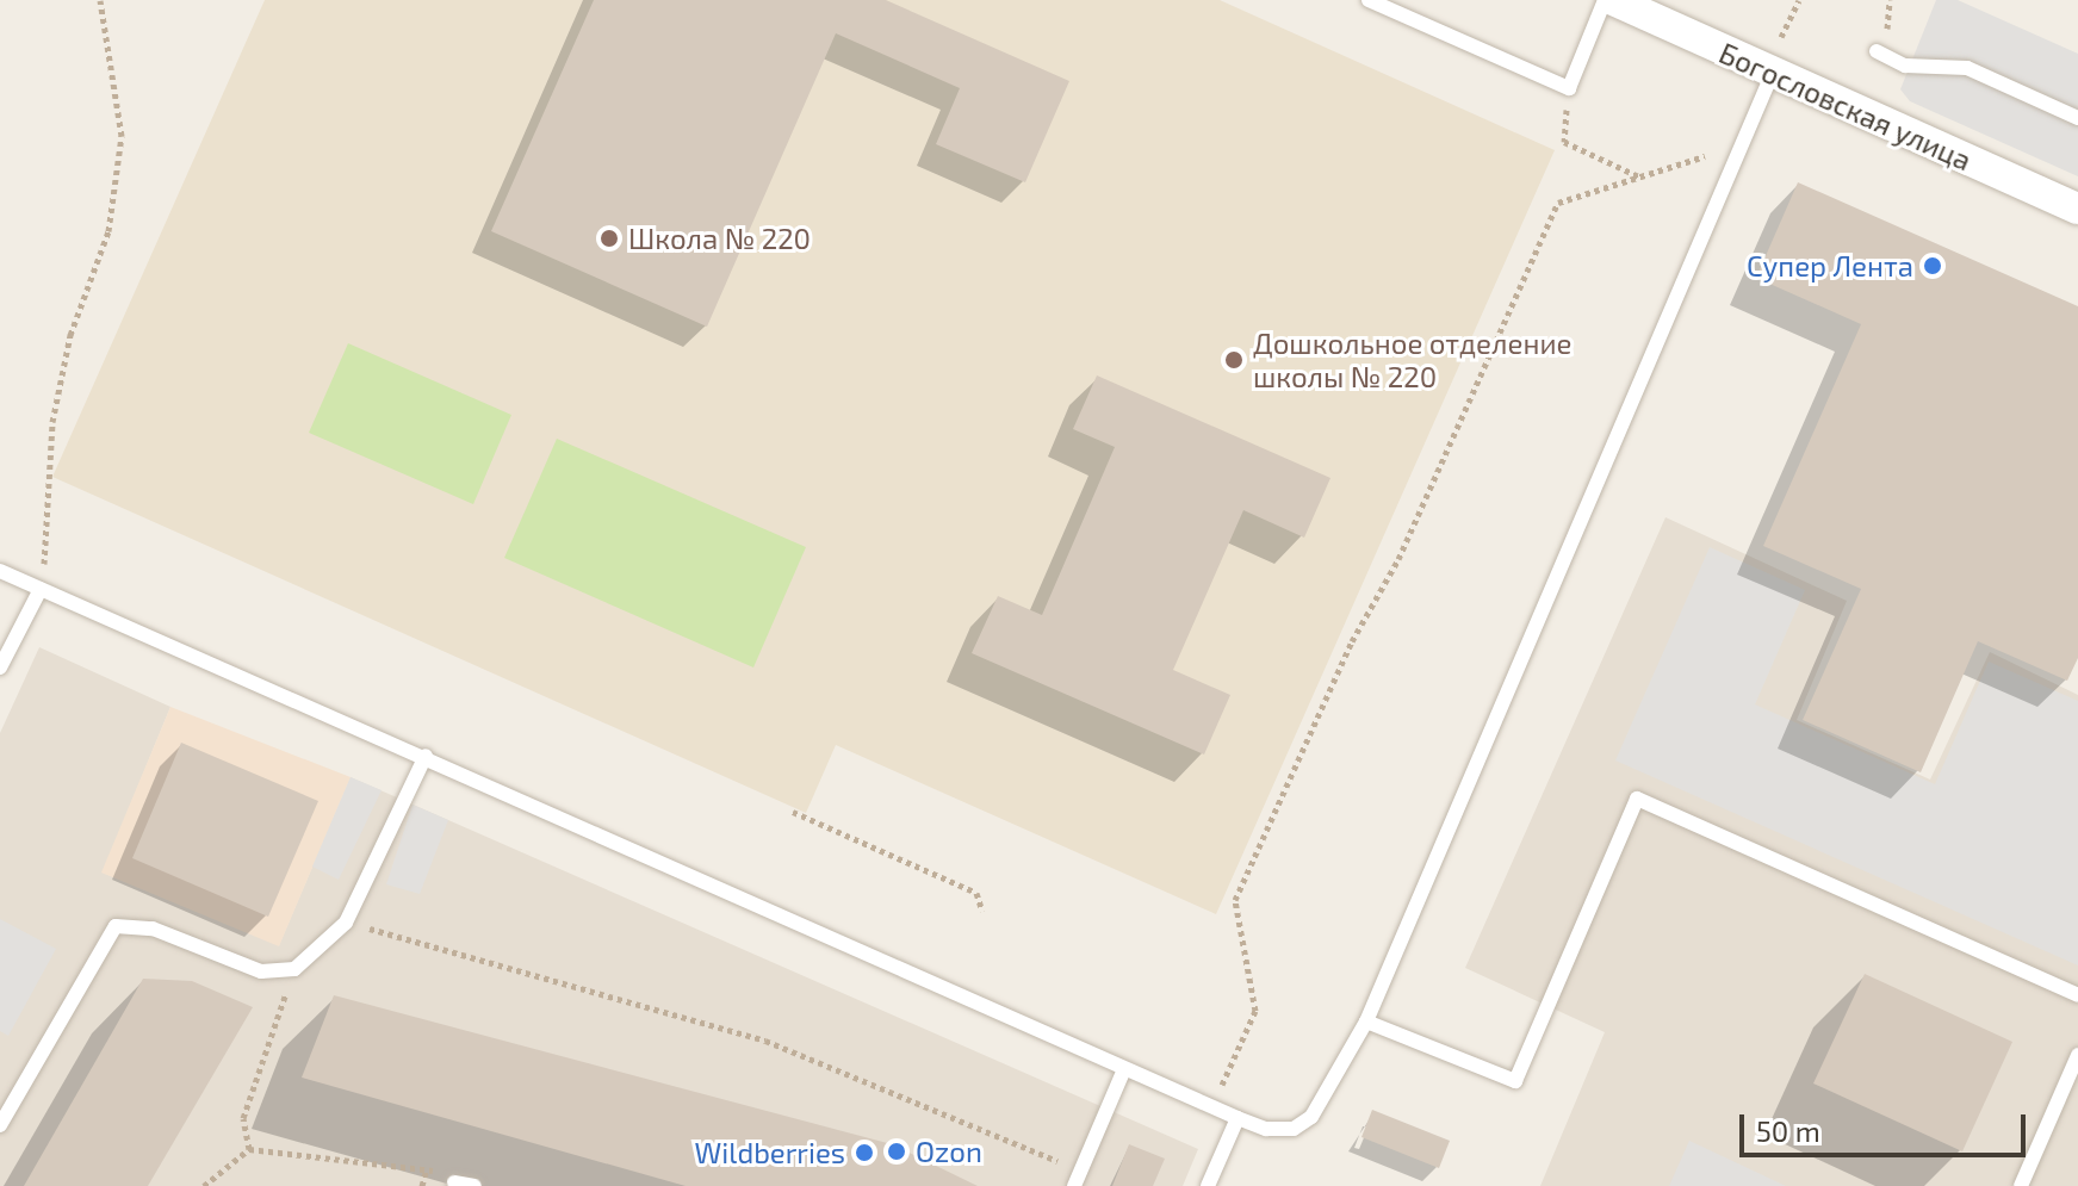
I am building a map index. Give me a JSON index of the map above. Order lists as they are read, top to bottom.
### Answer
{
  "streets": {
    "street": ["Богословская улица"]
  },
  "places": [
    "Школа № 220",
    "Супер Лента",
    "Дошкольное отделение школы № 220",
    "Ozon",
    "Wildberries"
  ],
  "scale_bar": "50 m"
}
